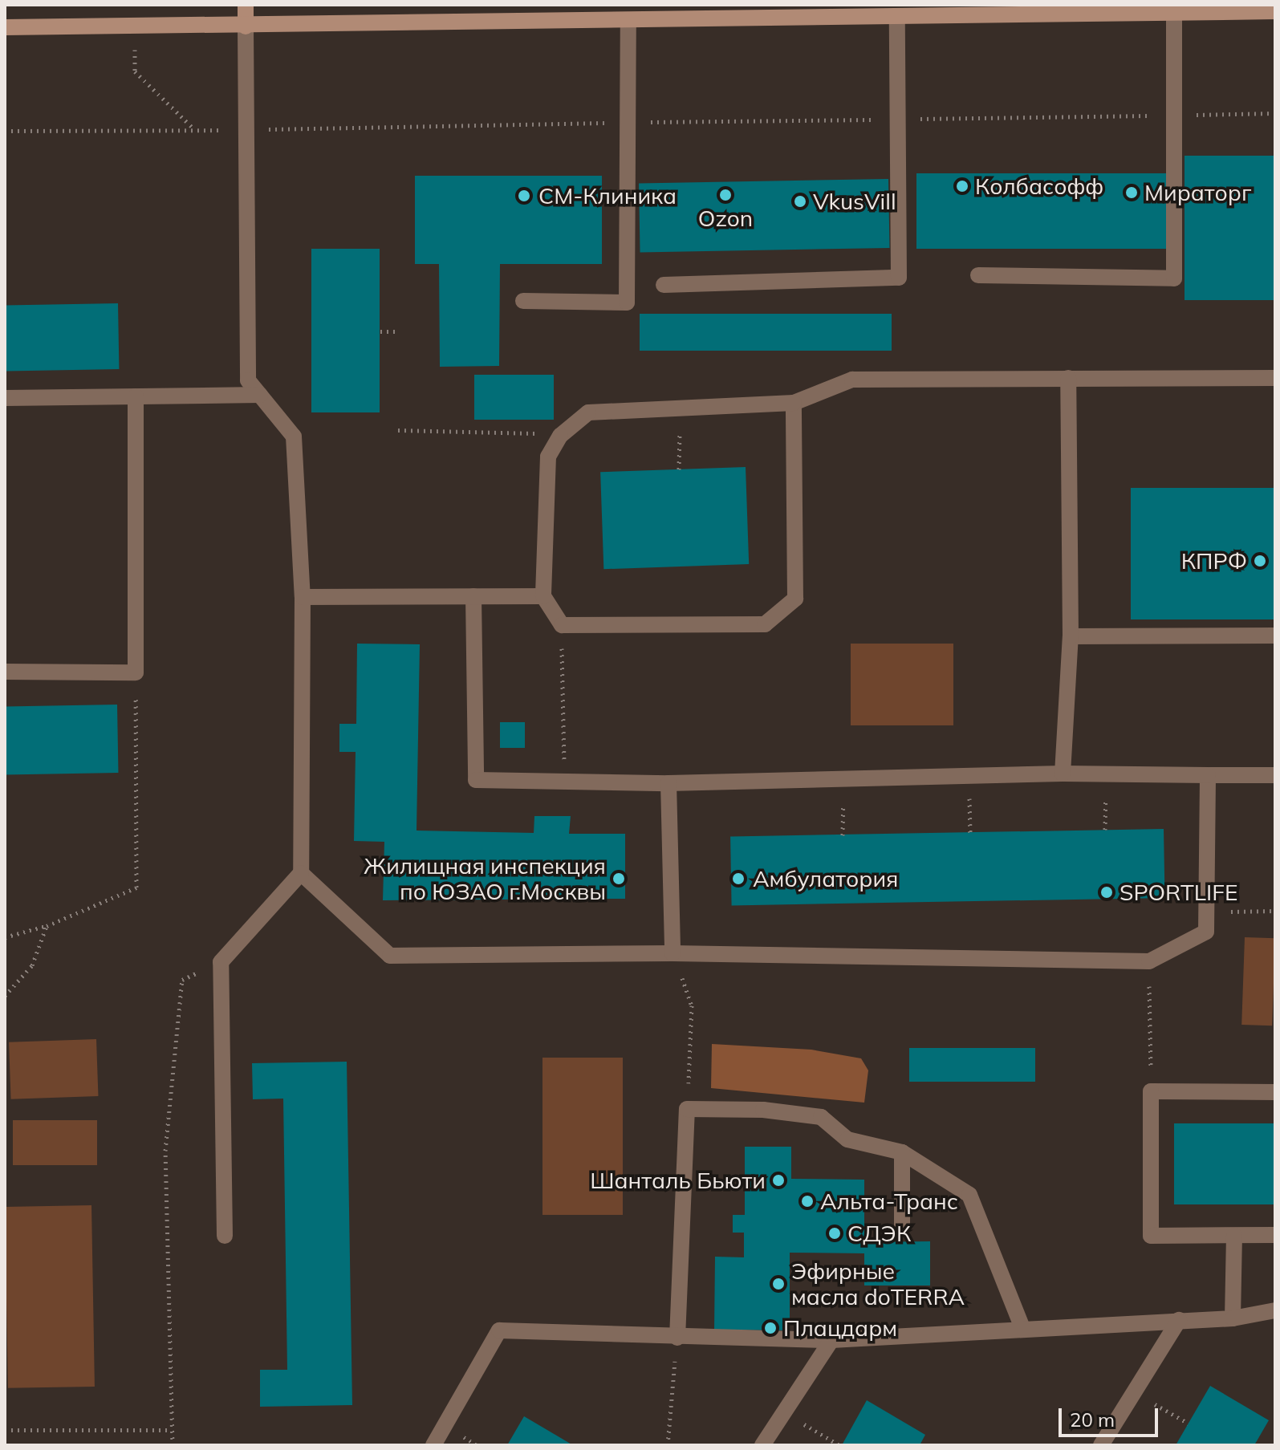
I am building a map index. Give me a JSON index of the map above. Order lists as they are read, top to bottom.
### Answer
{
  "places": [
    "Колбасофф",
    "Мираторг",
    "Ozon",
    "СМ-Клиника",
    "VkusVill",
    "КПРФ",
    "Жилищная инспекция по ЮЗАО г.Москвы",
    "Амбулатория",
    "SPORTLIFE",
    "Шанталь Бьюти",
    "Альта-Транс",
    "СДЭК",
    "Эфирные масла doTERRA",
    "Плацдарм"
  ],
  "scale_bar": "20 m"
}
